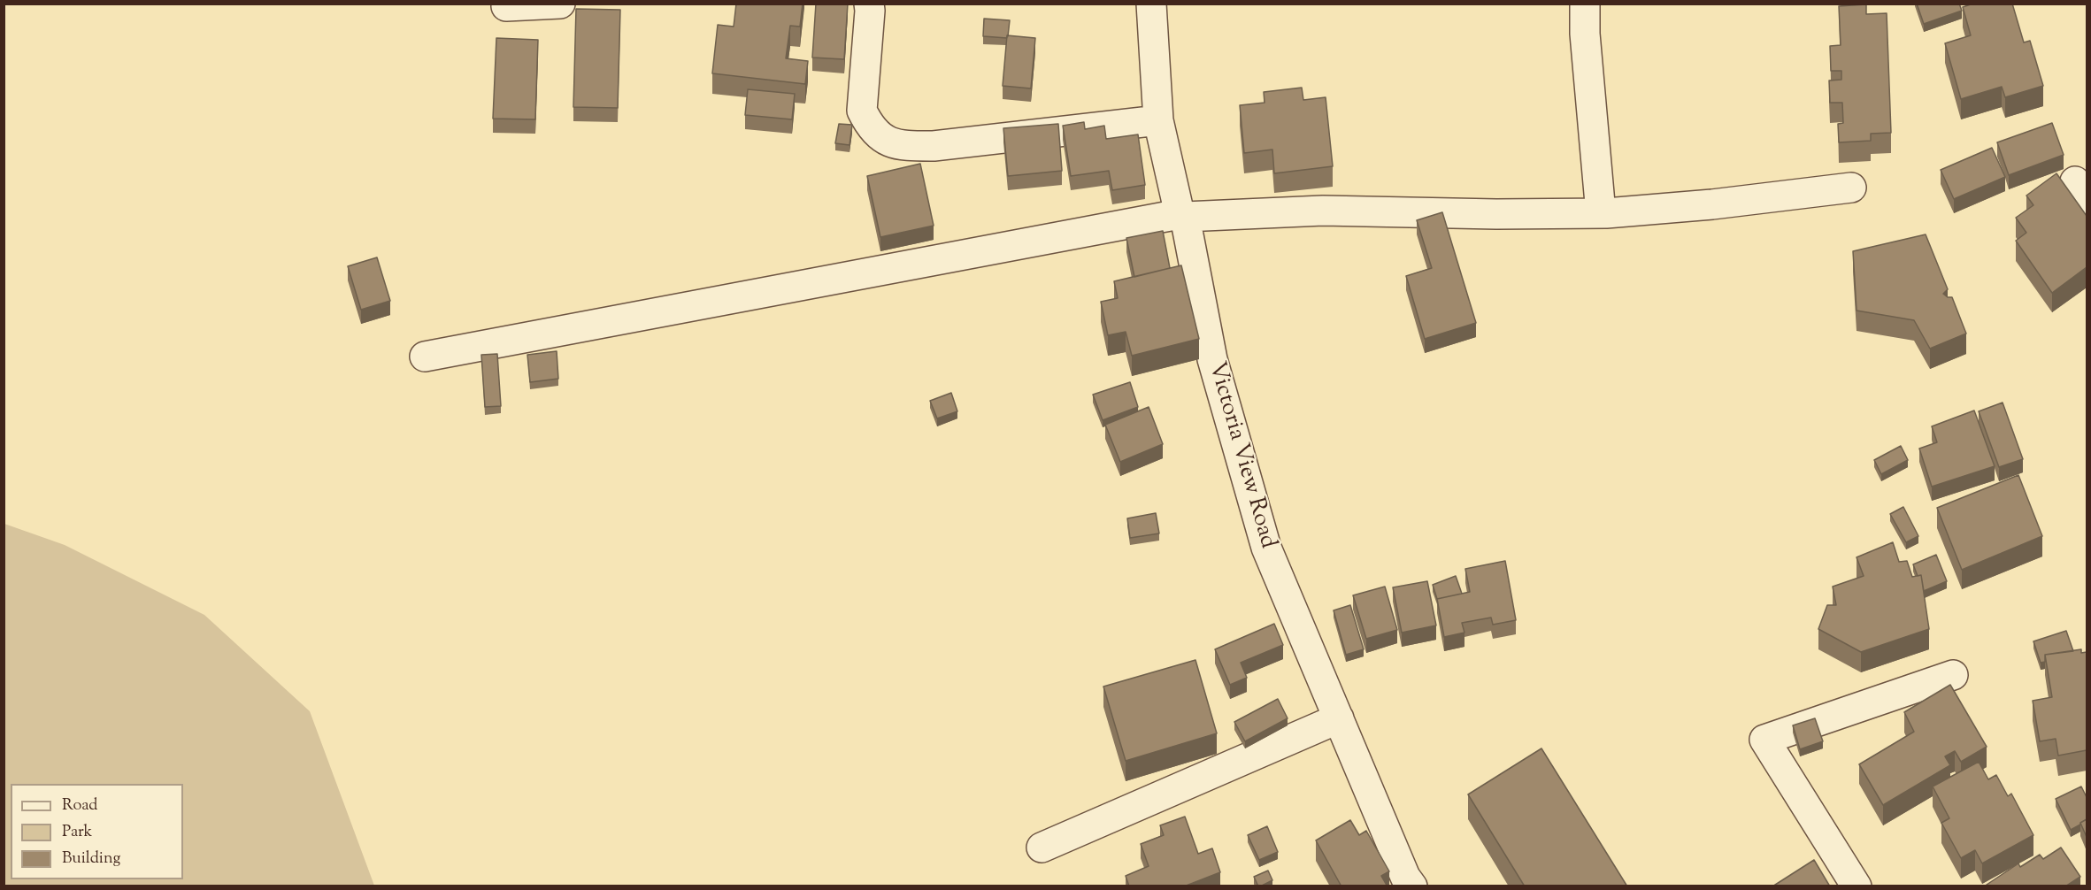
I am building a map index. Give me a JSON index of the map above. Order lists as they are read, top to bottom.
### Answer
{
  "streets": {
    "street": ["Victoria View Road"]
  },
  "legend": ["Road", "Park", "Building"]
}
